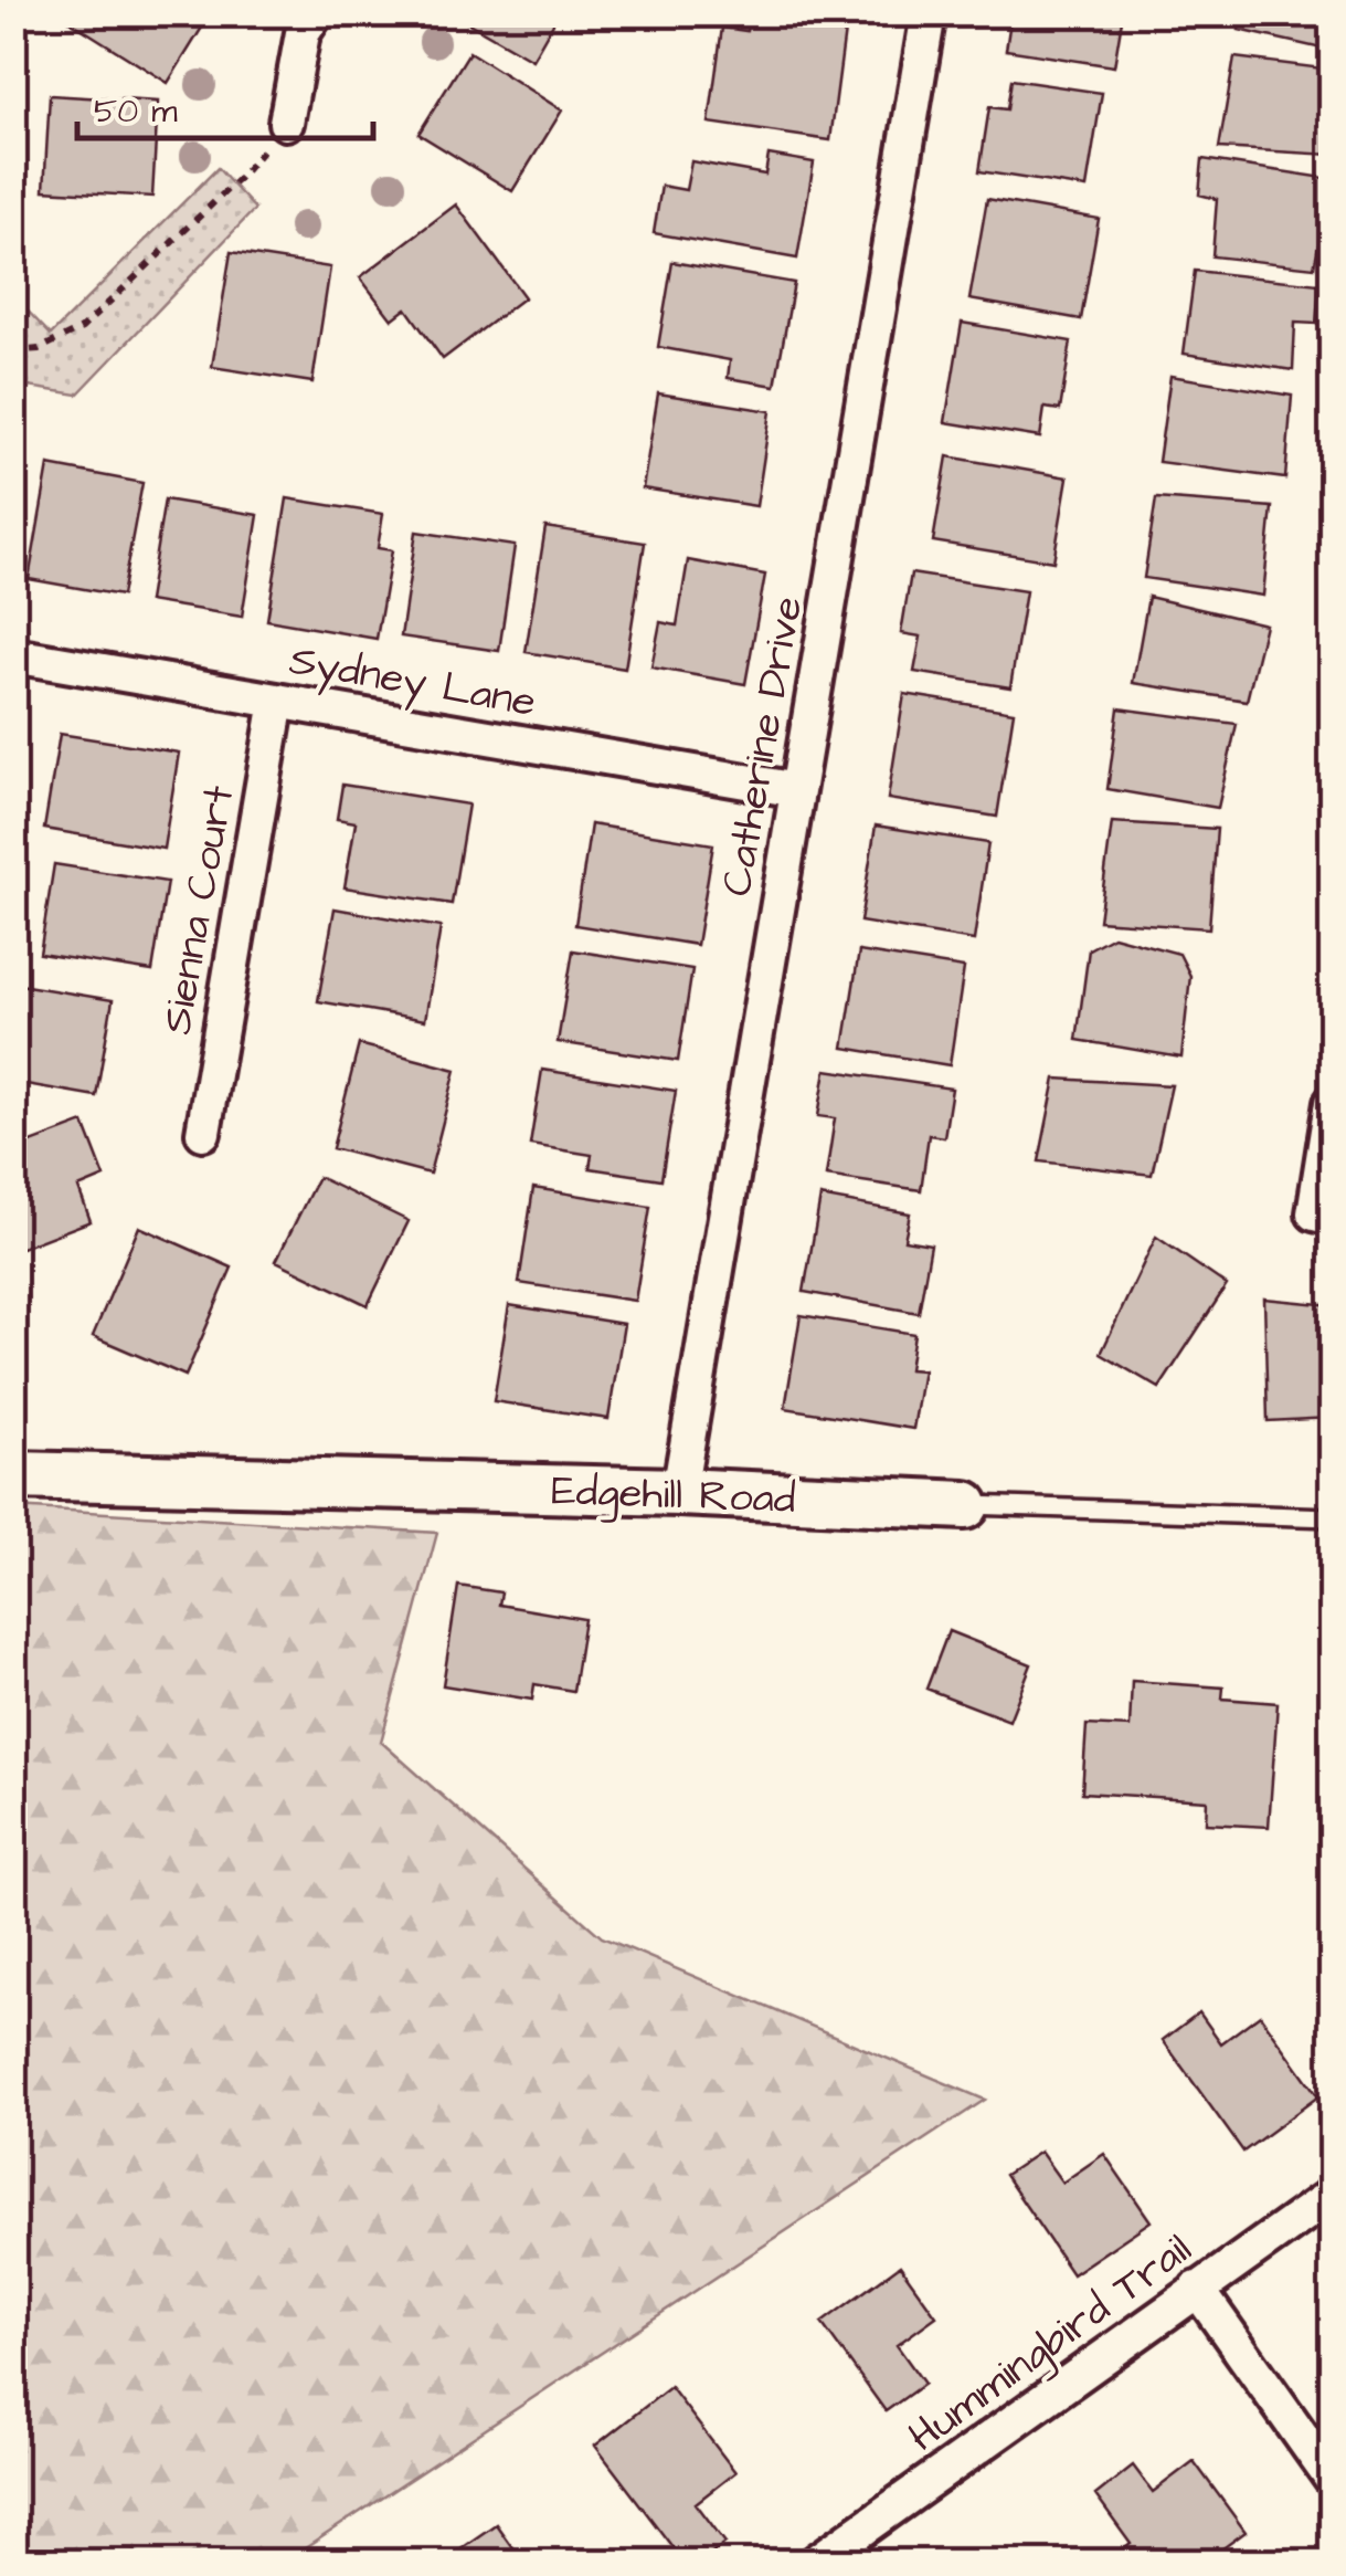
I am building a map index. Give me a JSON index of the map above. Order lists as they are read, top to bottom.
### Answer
{
  "streets": {
    "street": [
      "Sydney Lane",
      "Catherine Drive",
      "Sienna Court",
      "Edgehill Road",
      "Hummingbird Trail"
    ]
  },
  "crossings": [
    ["Sydney Lane", "Catherine Drive"],
    ["Sydney Lane", "Sienna Court"],
    ["Catherine Drive", "Edgehill Road"]
  ],
  "scale_bar": "50 m"
}
